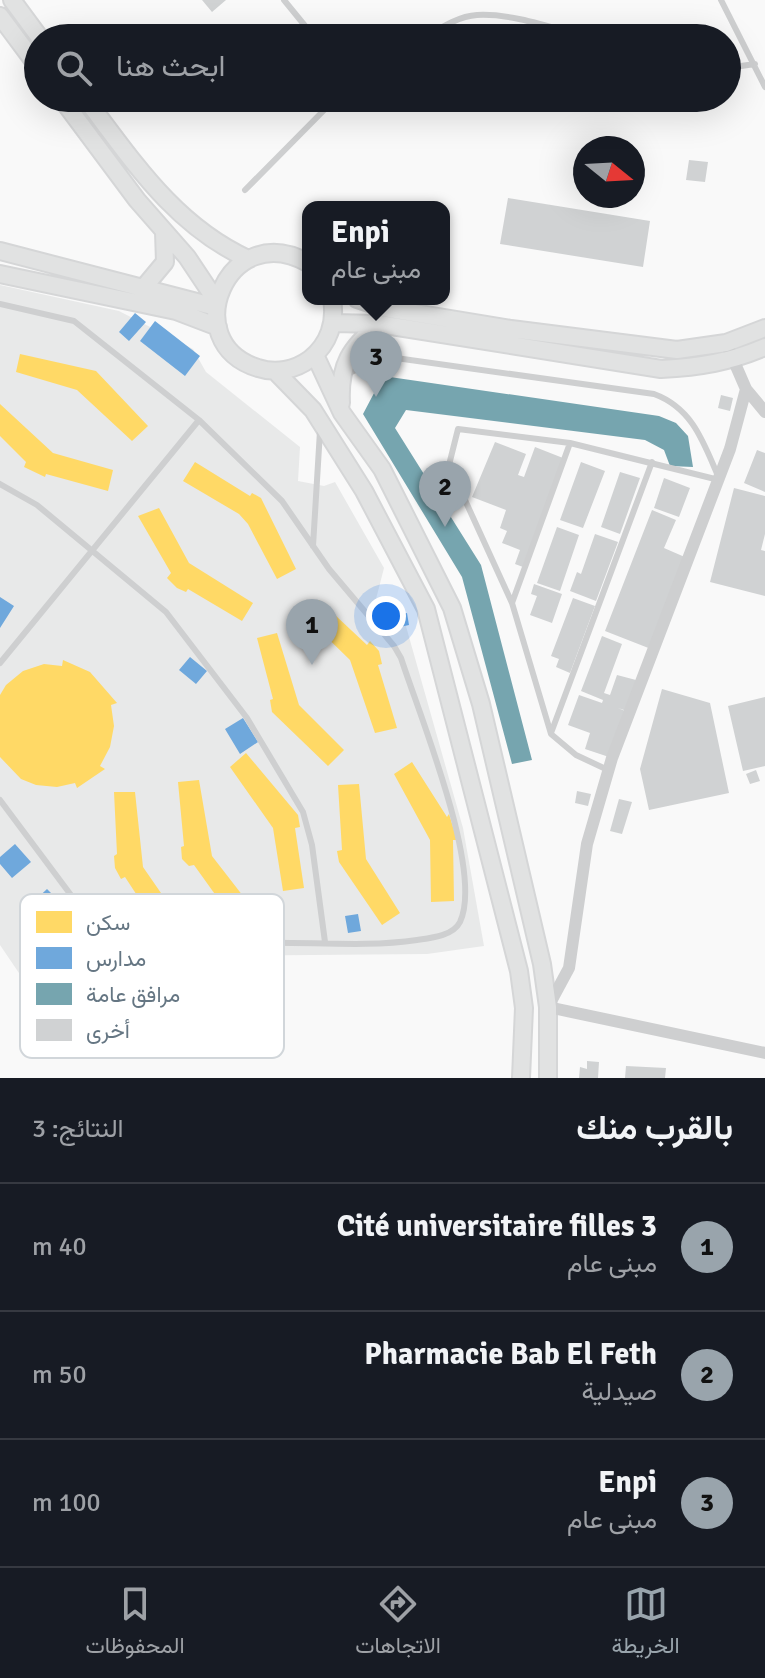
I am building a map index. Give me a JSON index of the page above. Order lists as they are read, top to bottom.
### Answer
{
  "legend": [
    "سكن",
    "مدارس",
    "مرافق عامة",
    "أخرى"
  ],
  "north": "right",
  "page": {
    "search": "ابحث هنا",
    "popup": ["Enpi", "مبنى عام"],
    "pins": ["3", "2", "1"],
    "heading": ["بالقرب منك", "النتائج: 3"],
    "list": [
      {
        "mark": "1",
        "name": "Cité universitaire filles 3",
        "note": "مبنى عام",
        "value": "40 m"
      },
      {
        "mark": "2",
        "name": "Pharmacie Bab El Feth",
        "note": "صيدلية",
        "value": "50 m"
      },
      {
        "mark": "3",
        "name": "Enpi",
        "note": "مبنى عام",
        "value": "100 m"
      }
    ],
    "nav": ["الخريطة", "الاتجاهات", "المحفوظات"]
  }
}
